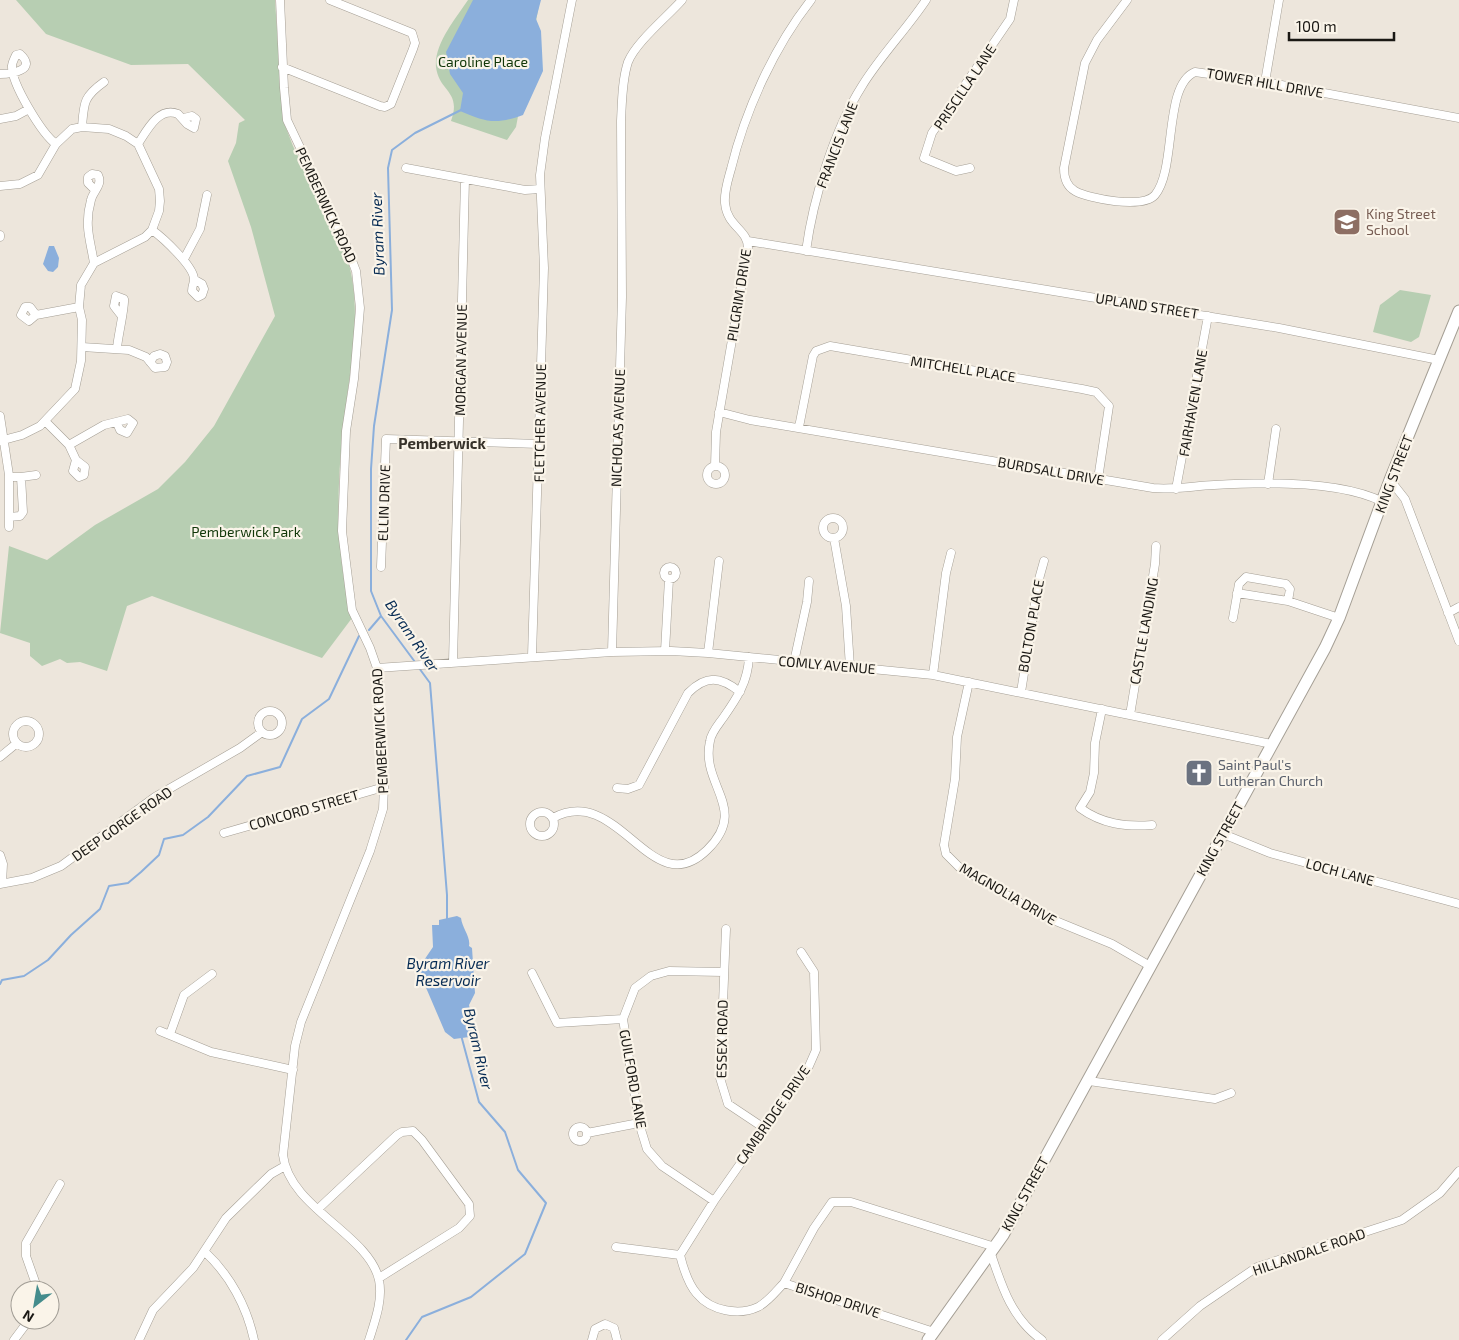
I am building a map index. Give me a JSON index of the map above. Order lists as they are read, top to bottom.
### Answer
{
  "streets": {
    "main road": ["KING STREET"],
    "street": [
      "TOWER HILL DRIVE",
      "PRISCILLA LANE",
      "FRANCIS LANE",
      "PEMBERWICK ROAD",
      "PILGRIM DRIVE",
      "UPLAND STREET",
      "MORGAN AVENUE",
      "MITCHELL PLACE",
      "FAIRHAVEN LANE",
      "FLETCHER AVENUE",
      "NICHOLAS AVENUE",
      "BURDSALL DRIVE",
      "ELLIN DRIVE",
      "BOLTON PLACE",
      "CASTLE LANDING",
      "COMLY AVENUE",
      "CONCORD STREET",
      "DEEP GORGE ROAD",
      "LOCH LANE",
      "MAGNOLIA DRIVE",
      "ESSEX ROAD",
      "GUILFORD LANE",
      "CAMBRIDGE DRIVE",
      "HILLANDALE ROAD",
      "BISHOP DRIVE"
    ]
  },
  "crossings": [
    ["FRANCIS LANE", "UPLAND STREET"],
    ["PEMBERWICK ROAD", "COMLY AVENUE"],
    ["PEMBERWICK ROAD", "CONCORD STREET"],
    ["PILGRIM DRIVE", "UPLAND STREET"],
    ["PILGRIM DRIVE", "BURDSALL DRIVE"],
    ["UPLAND STREET", "FAIRHAVEN LANE"],
    ["UPLAND STREET", "KING STREET"],
    ["MORGAN AVENUE", "ELLIN DRIVE"],
    ["MORGAN AVENUE", "COMLY AVENUE"],
    ["MITCHELL PLACE", "BURDSALL DRIVE"],
    ["FAIRHAVEN LANE", "BURDSALL DRIVE"],
    ["FLETCHER AVENUE", "COMLY AVENUE"],
    ["NICHOLAS AVENUE", "COMLY AVENUE"],
    ["BURDSALL DRIVE", "KING STREET"],
    ["KING STREET", "COMLY AVENUE"],
    ["KING STREET", "LOCH LANE"],
    ["KING STREET", "MAGNOLIA DRIVE"],
    ["KING STREET", "BISHOP DRIVE"],
    ["BOLTON PLACE", "COMLY AVENUE"],
    ["CASTLE LANDING", "COMLY AVENUE"],
    ["COMLY AVENUE", "MAGNOLIA DRIVE"],
    ["ESSEX ROAD", "GUILFORD LANE"],
    ["ESSEX ROAD", "CAMBRIDGE DRIVE"],
    ["GUILFORD LANE", "CAMBRIDGE DRIVE"],
    ["CAMBRIDGE DRIVE", "BISHOP DRIVE"]
  ],
  "districts": ["Pemberwick"],
  "water": ["Byram River", "Byram River Reservoir"],
  "parks": ["Caroline Place", "Pemberwick Park"],
  "places": {
    "school or university": ["King Street School"],
    "church": ["Saint Paul's Lutheran Church"]
  },
  "scale_bar": "100 m",
  "north": "bottom left"
}
